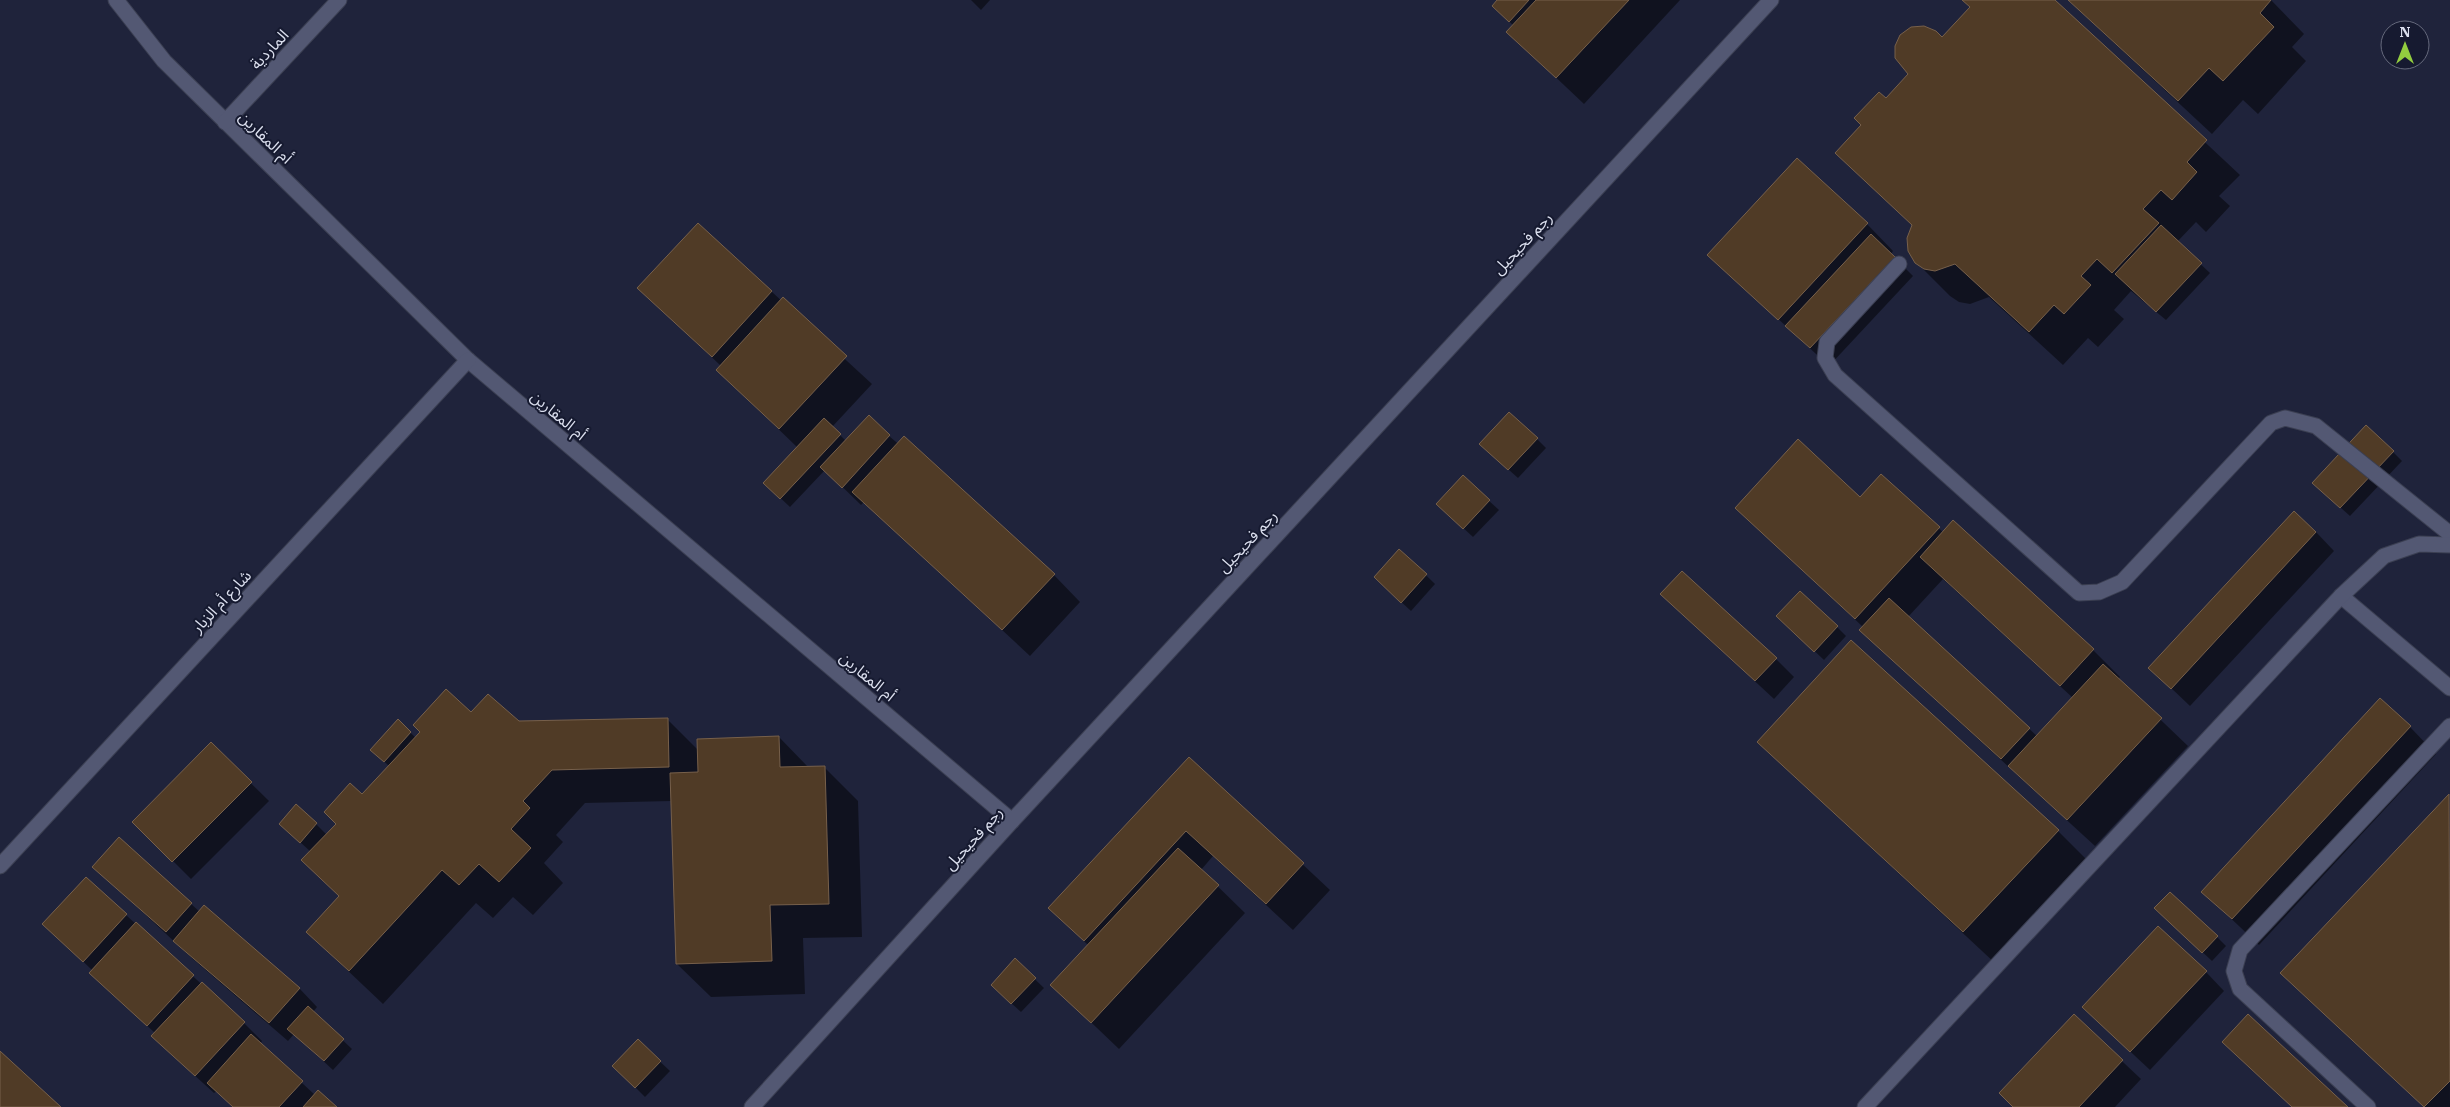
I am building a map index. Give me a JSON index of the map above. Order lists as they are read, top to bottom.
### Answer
{
  "streets": {
    "street": [
      "الماردية",
      "أم المقارين",
      "رجم فحيحيل",
      "شارع أم الزبار"
    ]
  },
  "crossings": [
    ["الماردية", "أم المقارين"],
    ["أم المقارين", "رجم فحيحيل"],
    ["أم المقارين", "شارع أم الزبار"]
  ],
  "north": "top"
}
